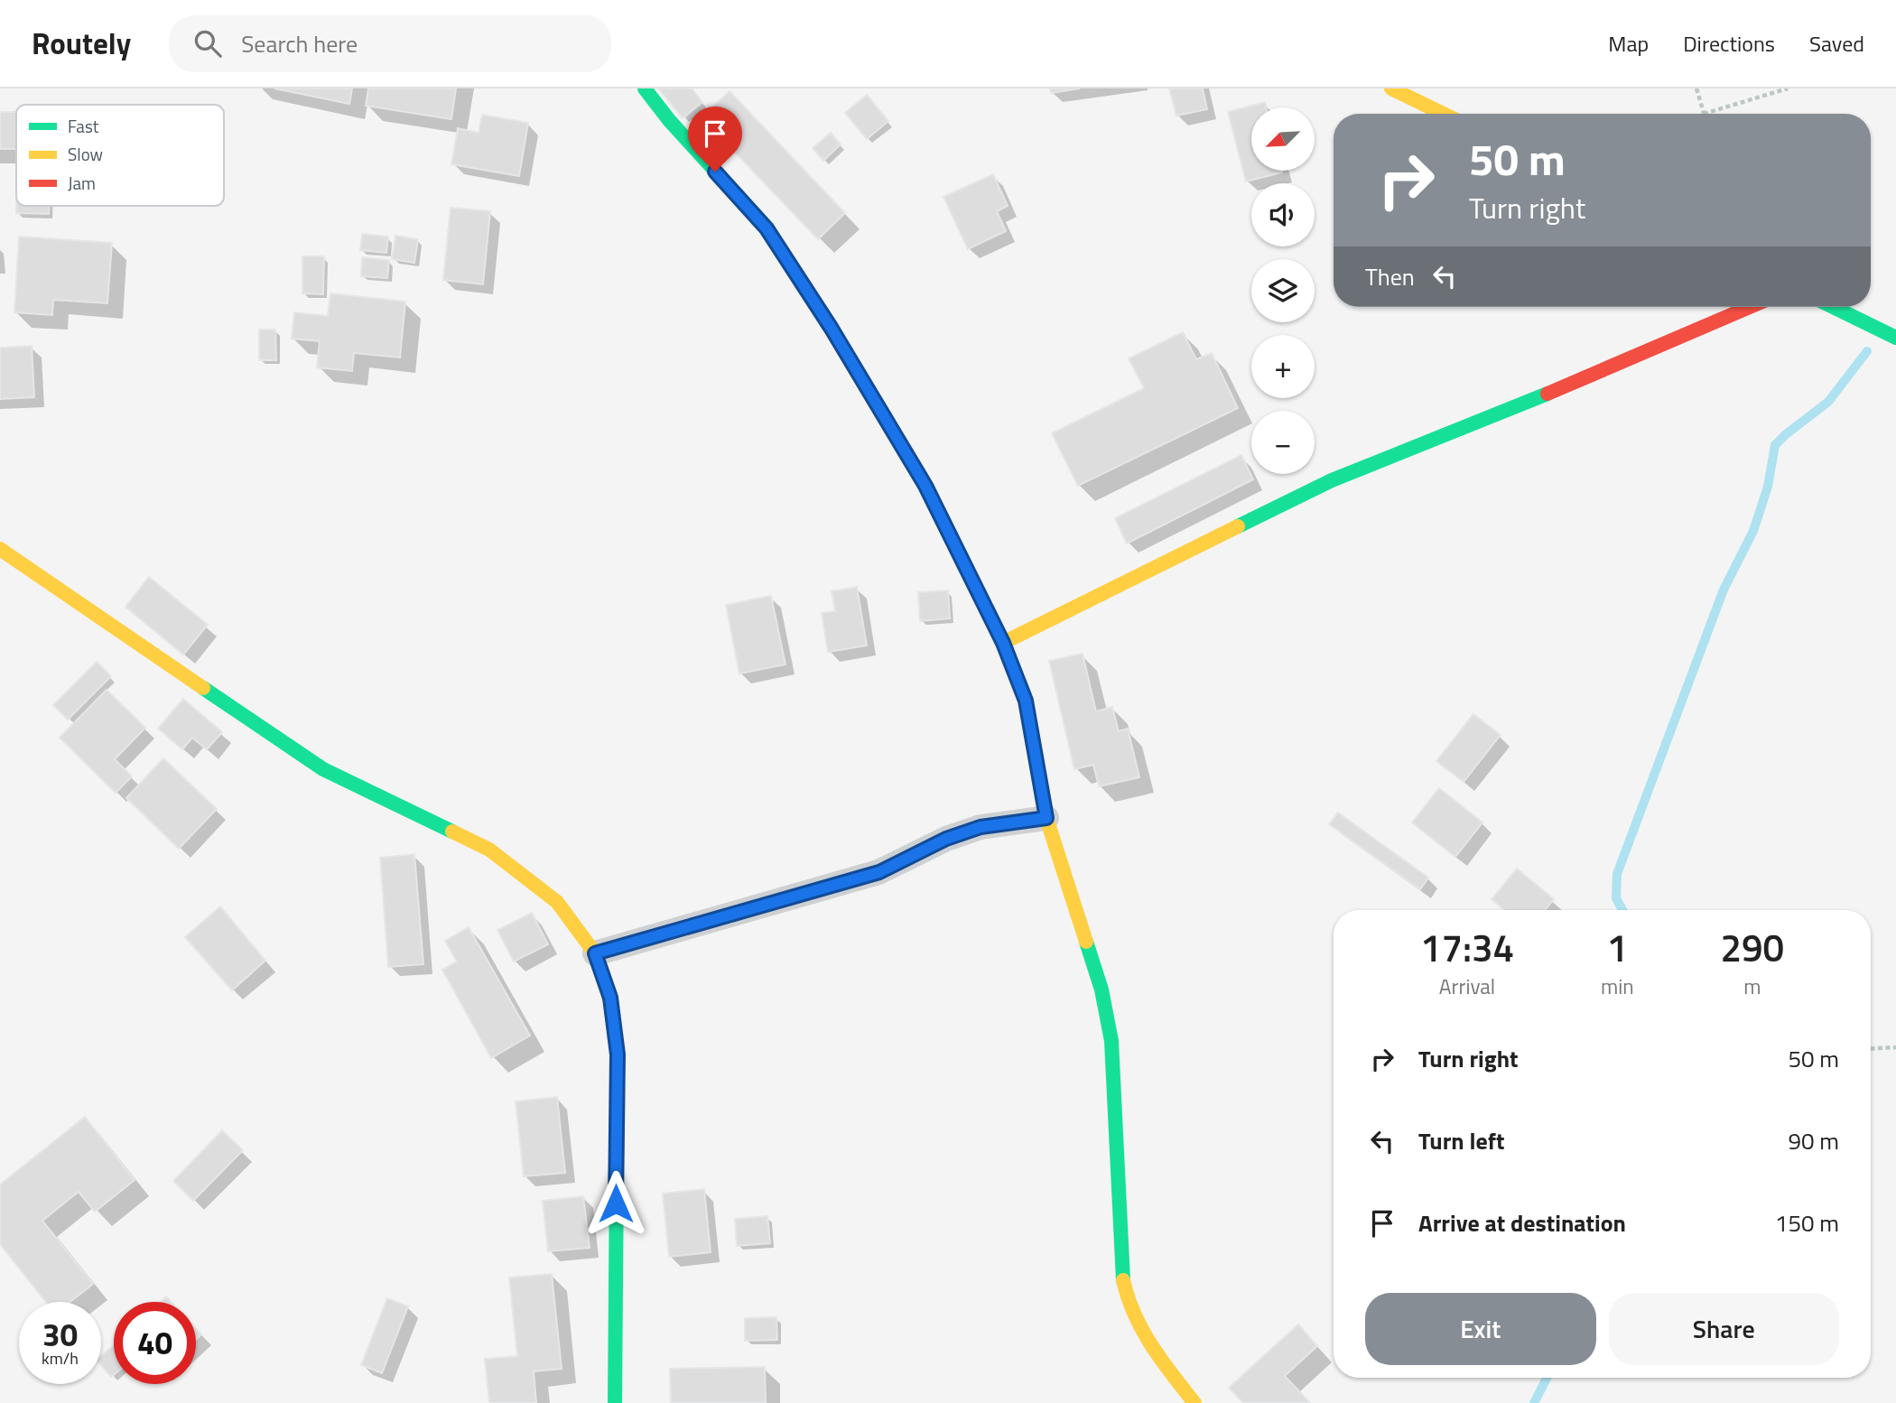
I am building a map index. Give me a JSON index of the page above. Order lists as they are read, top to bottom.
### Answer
{
  "legend": ["Fast", "Slow", "Jam"],
  "north": "bottom left",
  "page": {
    "header": "Routely",
    "search": "Search here",
    "nav": ["Map", "Directions", "Saved"],
    "map_buttons": ["+", "−"],
    "turn": ["50 m", "Turn right"],
    "then": "Then",
    "eta": [
      "17:34",
      "Arrival",
      "1",
      "min",
      "290",
      "m"
    ],
    "list": [
      {
        "name": "Turn right",
        "value": "50 m"
      },
      {
        "name": "Turn left",
        "value": "90 m"
      },
      {
        "name": "Arrive at destination",
        "value": "150 m"
      }
    ],
    "buttons": ["Exit", "Share"],
    "speed": "30 km/h",
    "limit": "40"
  }
}
